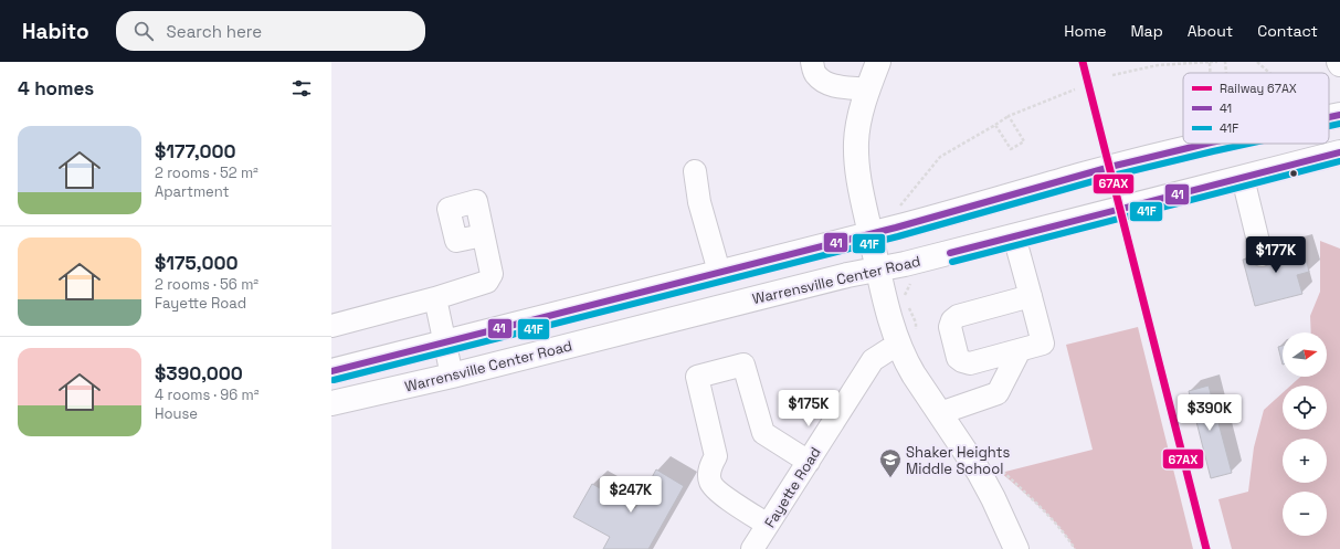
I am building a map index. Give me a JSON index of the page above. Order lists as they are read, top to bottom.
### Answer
{
  "streets": {
    "main road": ["Warrensville Center Road"],
    "street": ["Fayette Road"]
  },
  "places": {
    "school or university": ["Shaker Heights Middle School"]
  },
  "lines": ["rail line 67AX", "transit line 41", "transit line 41F"],
  "legend": ["Railway 67AX", "41", "41F"],
  "north": "right",
  "page": {
    "header": "Habito",
    "search": "Search here",
    "nav": [
      "Home",
      "Map",
      "About",
      "Contact"
    ],
    "heading": "4 homes",
    "list": [
      {
        "name": "$177,000",
        "note": "2 rooms · 52 m² · Apartment"
      },
      {
        "name": "$175,000",
        "note": "2 rooms · 56 m² · Fayette Road"
      },
      {
        "name": "$390,000",
        "note": "4 rooms · 96 m² · House"
      }
    ],
    "price": [
      "$177K",
      "$175K",
      "$390K",
      "$247K"
    ],
    "map_buttons": ["+", "−"]
  }
}
